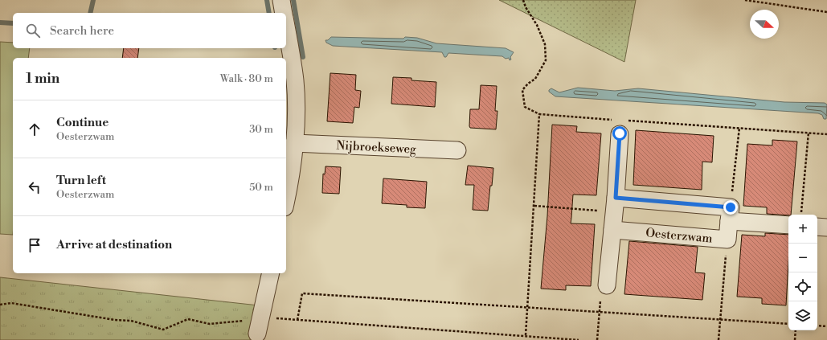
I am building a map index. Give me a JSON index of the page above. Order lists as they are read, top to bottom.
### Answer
{
  "streets": {
    "street": ["Nijbroekseweg", "Oesterzwam"]
  },
  "north": "right",
  "page": {
    "search": "Search here",
    "heading": ["1 min", "Walk · 80 m"],
    "list": [
      ["Continue", "Oesterzwam", "30 m"],
      ["Turn left", "Oesterzwam", "50 m"],
      "Arrive at destination"
    ],
    "map_buttons": ["+", "−"]
  }
}
